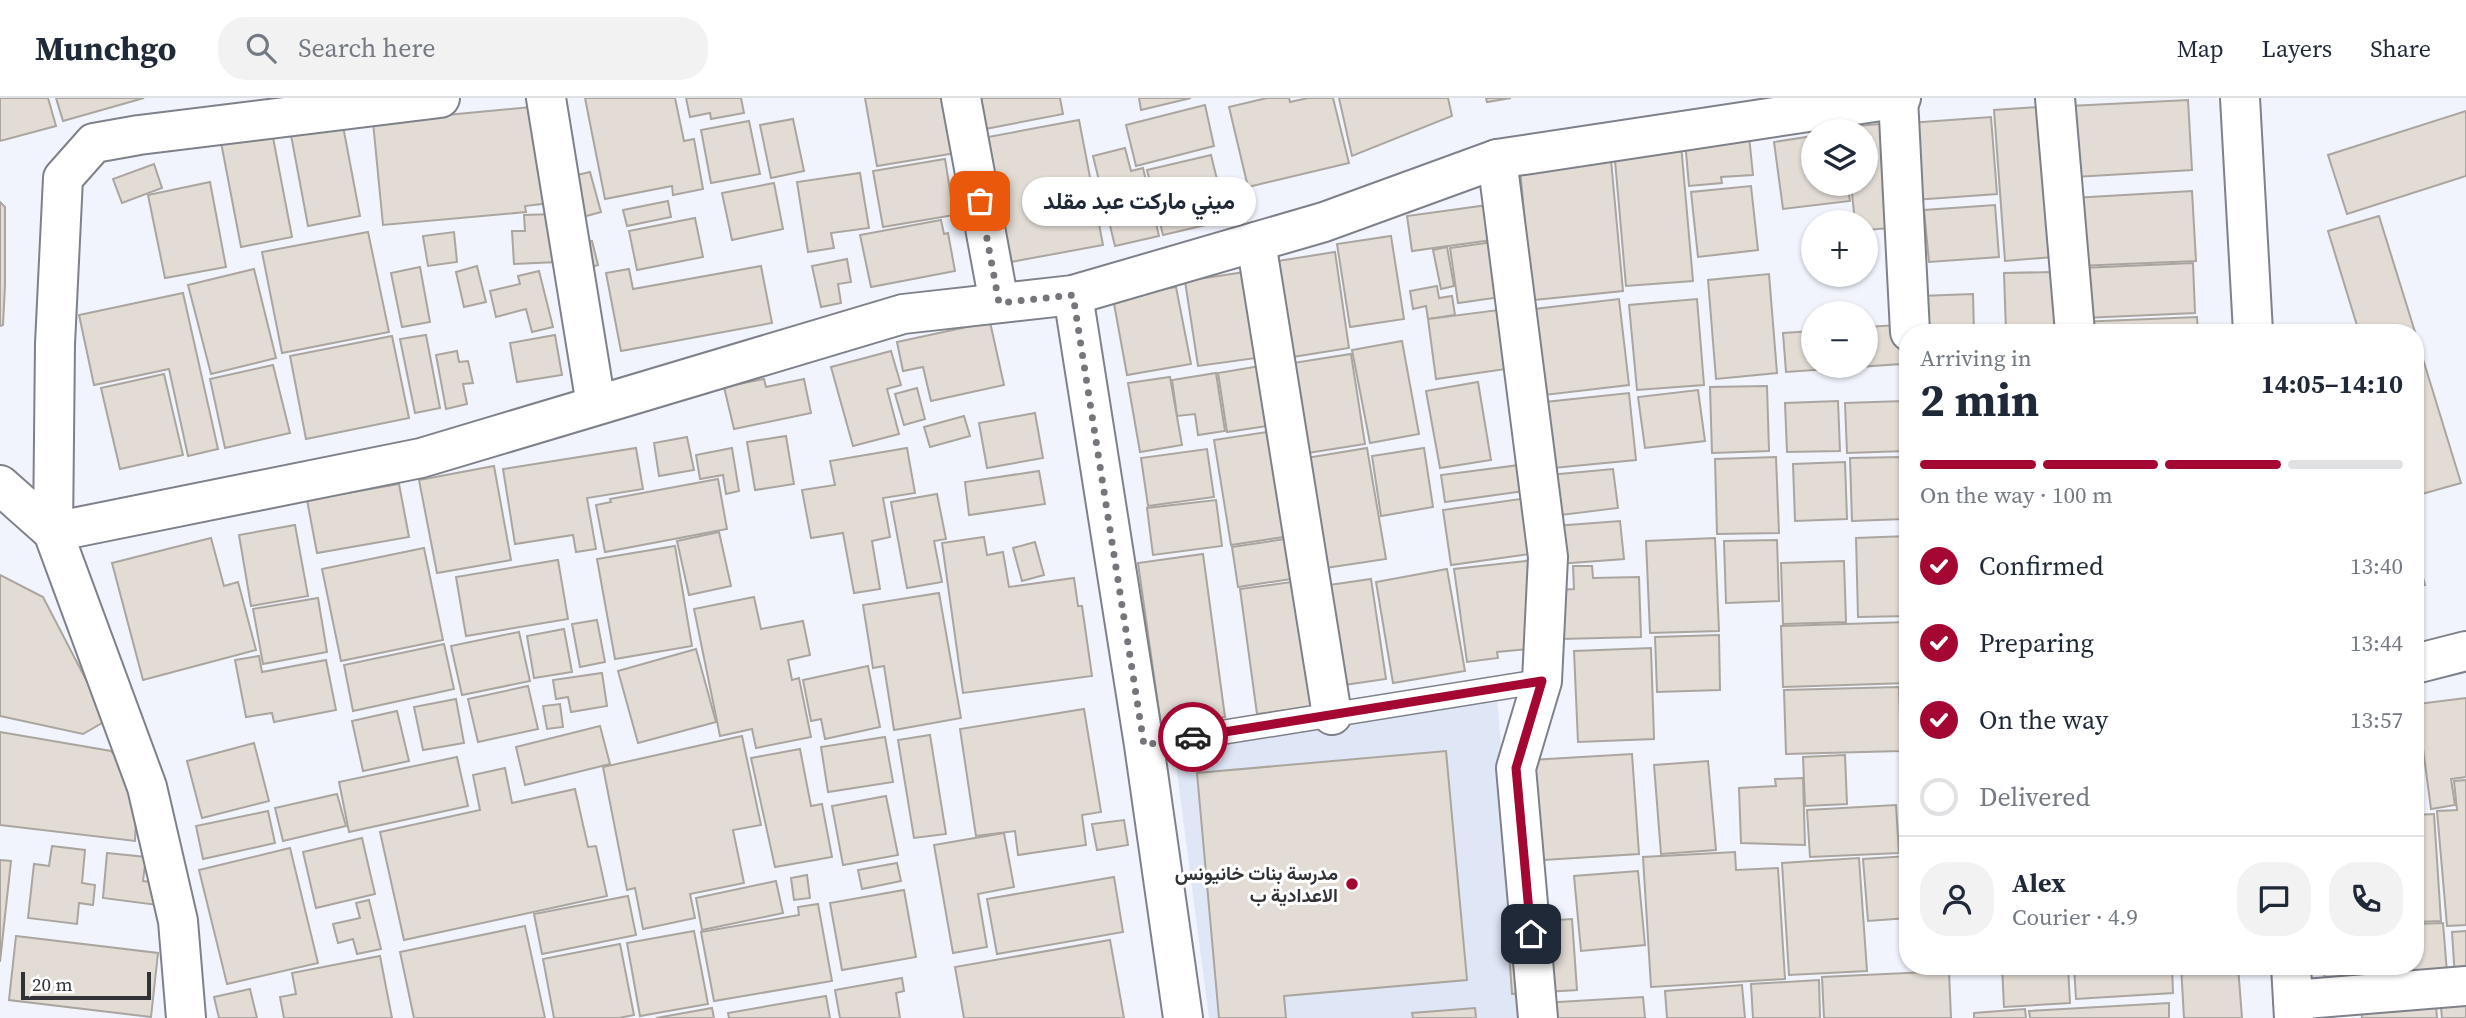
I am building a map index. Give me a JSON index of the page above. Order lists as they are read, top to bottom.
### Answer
{
  "places": ["ميني ماركت عبد مقلد", "مدرسة بنات خانيونس الاعدادية ب"],
  "scale_bar": "20 m",
  "page": {
    "header": "Munchgo",
    "search": "Search here",
    "nav": ["Map", "Layers", "Share"],
    "map_buttons": ["+", "−"],
    "bubble": "ميني ماركت عبد مقلد",
    "heading": ["2 min", "Arriving in", "14:05–14:10"],
    "panel": ["Alex", "Courier · 4.9"],
    "bar": "On the way · 100 m",
    "list": [
      ["Confirmed", "13:40"],
      ["Preparing", "13:44"],
      ["On the way", "13:57"],
      "Delivered"
    ],
    "scale": "20 m"
  }
}
